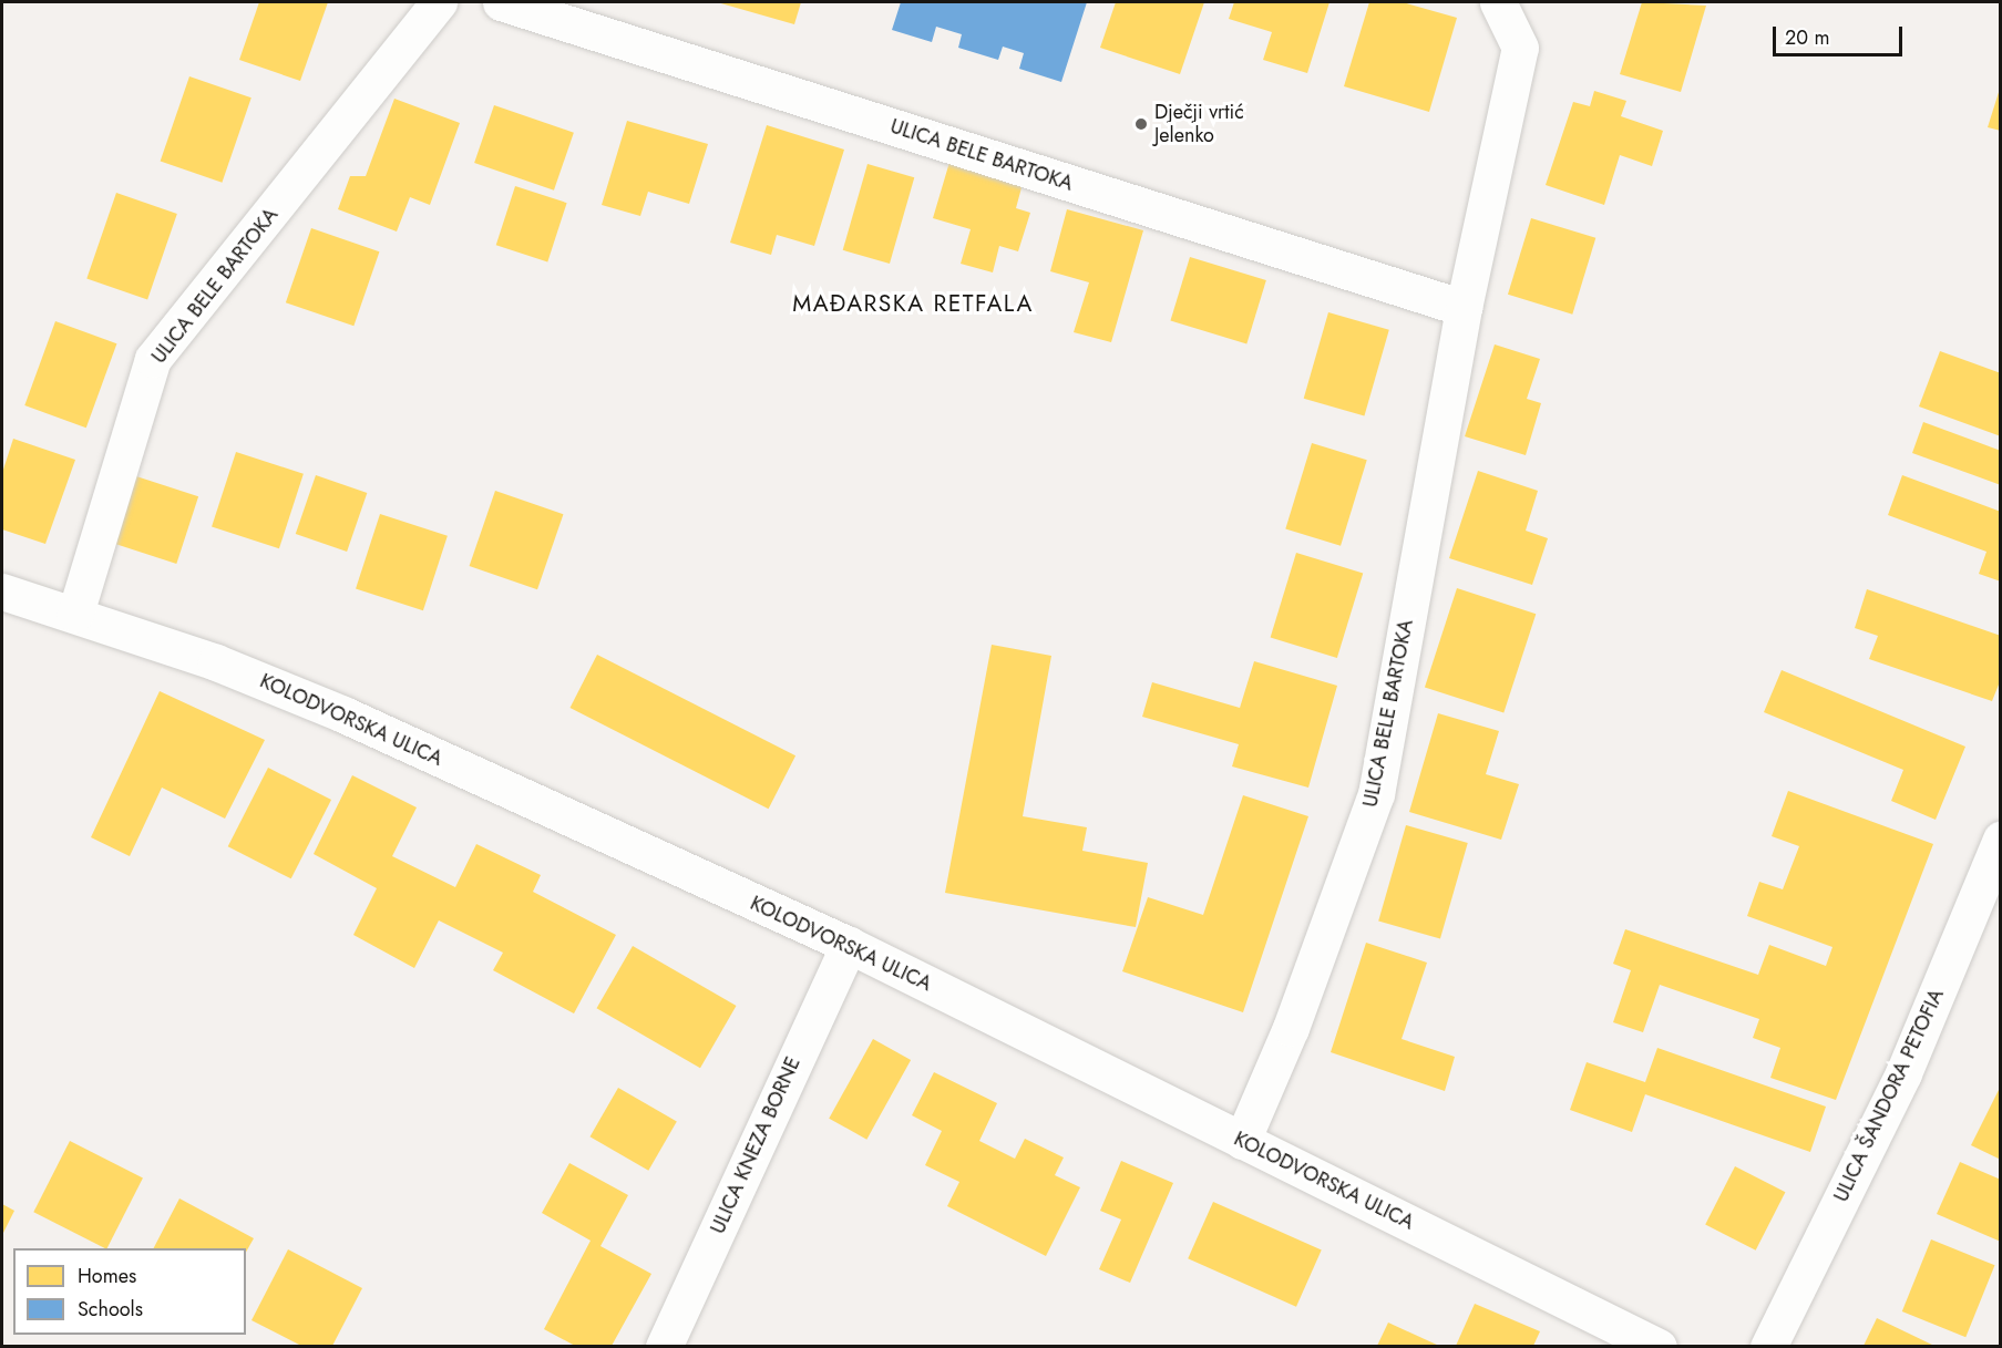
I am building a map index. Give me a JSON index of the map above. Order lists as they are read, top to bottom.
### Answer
{
  "streets": {
    "street": [
      "ULICA BELE BARTOKA",
      "KOLODVORSKA ULICA",
      "ULICA ŠANDORA PETOFIA",
      "ULICA KNEZA BORNE"
    ]
  },
  "crossings": [
    ["ULICA BELE BARTOKA", "KOLODVORSKA ULICA"],
    ["KOLODVORSKA ULICA", "ULICA KNEZA BORNE"]
  ],
  "districts": ["MAĐARSKA RETFALA"],
  "places": ["Dječji vrtić Jelenko"],
  "legend": ["Homes", "Schools"],
  "scale_bar": "20 m"
}
